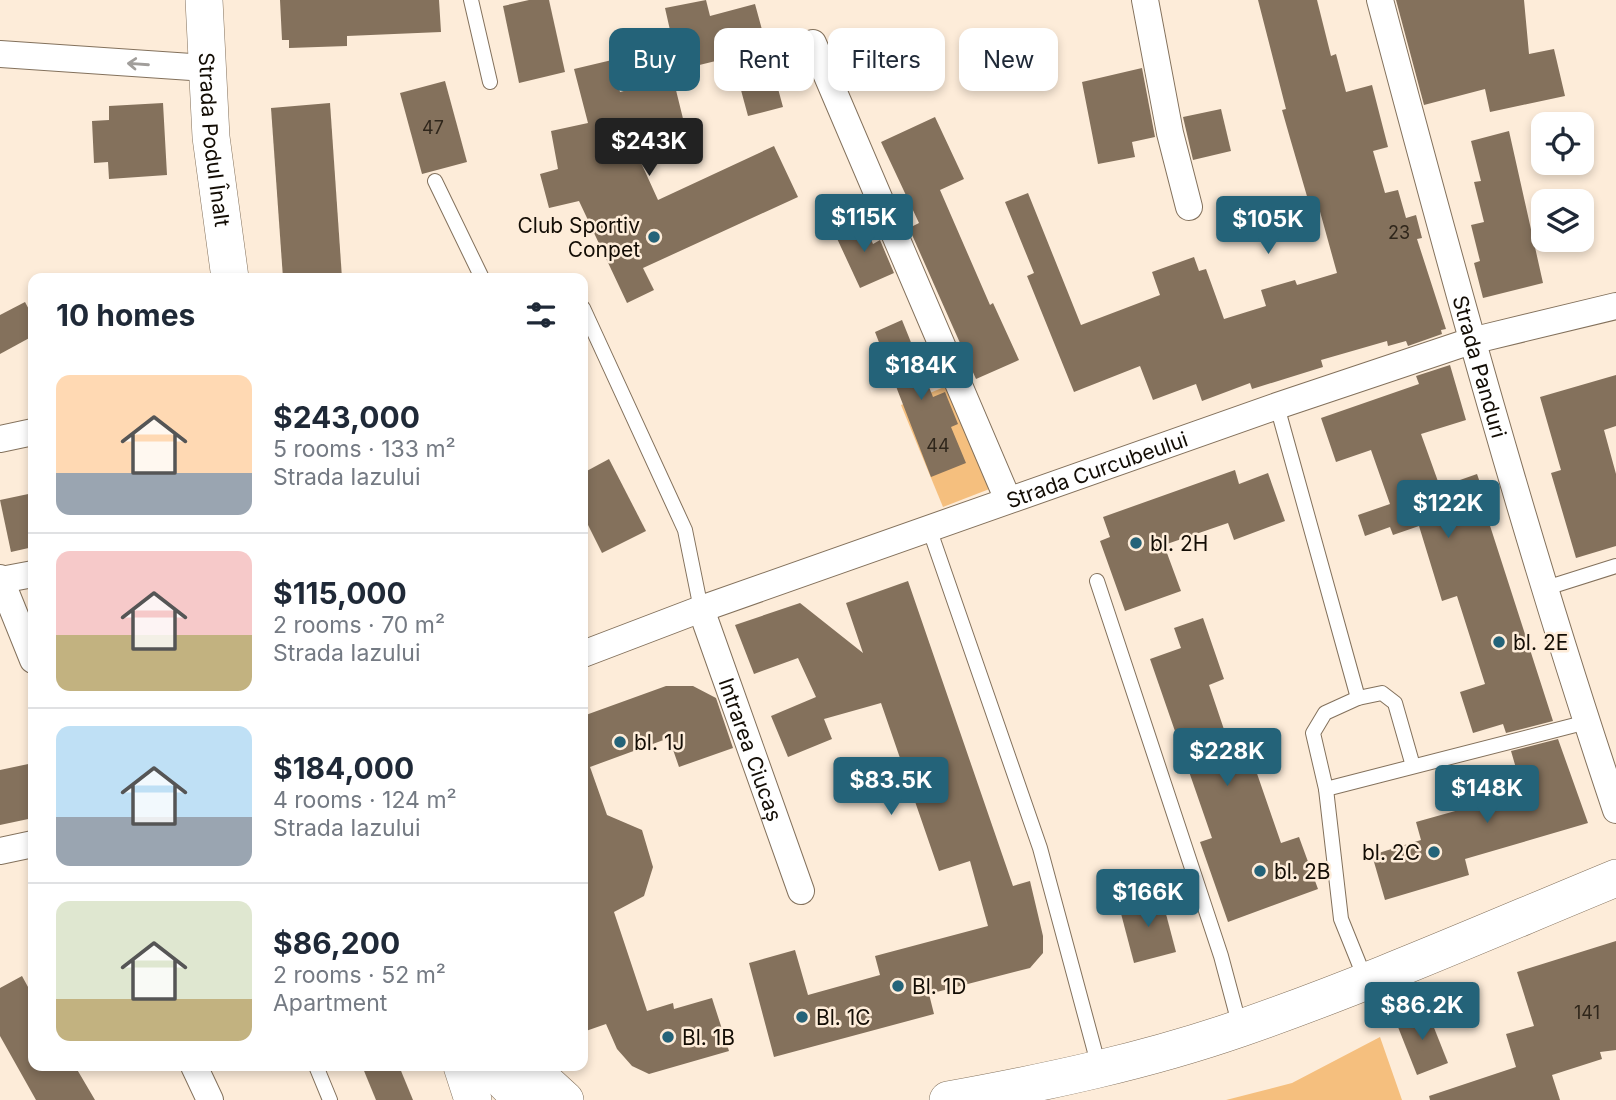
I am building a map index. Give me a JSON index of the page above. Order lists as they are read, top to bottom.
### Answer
{
  "streets": {
    "main road": ["Strada Podul Înalt"],
    "street": ["Strada Panduri", "Strada Curcubeului", "Intrarea Ciucaș"]
  },
  "crossings": [
    ["Strada Panduri", "Strada Curcubeului"],
    ["Strada Curcubeului", "Intrarea Ciucaș"]
  ],
  "places": [
    "Club Sportiv Conpet",
    "bl. 2H",
    "bl. 2E",
    "bl. 1J",
    "bl. 2C",
    "bl. 2B",
    "Bl. 1D",
    "Bl. 1C",
    "Bl. 1B"
  ],
  "house_numbers": [
    "47",
    "23",
    "44",
    "141"
  ],
  "page": {
    "chip": [
      "Buy",
      "Rent",
      "Filters",
      "New"
    ],
    "price": [
      "$243K",
      "$115K",
      "$105K",
      "$184K",
      "$122K",
      "$228K",
      "$83.5K",
      "$148K",
      "$166K",
      "$86.2K"
    ],
    "heading": "10 homes",
    "list": [
      {
        "name": "$243,000",
        "note": "5 rooms · 133 m² · Strada Iazului"
      },
      {
        "name": "$115,000",
        "note": "2 rooms · 70 m² · Strada Iazului"
      },
      {
        "name": "$184,000",
        "note": "4 rooms · 124 m² · Strada Iazului"
      },
      {
        "name": "$86,200",
        "note": "2 rooms · 52 m² · Apartment"
      }
    ]
  }
}
